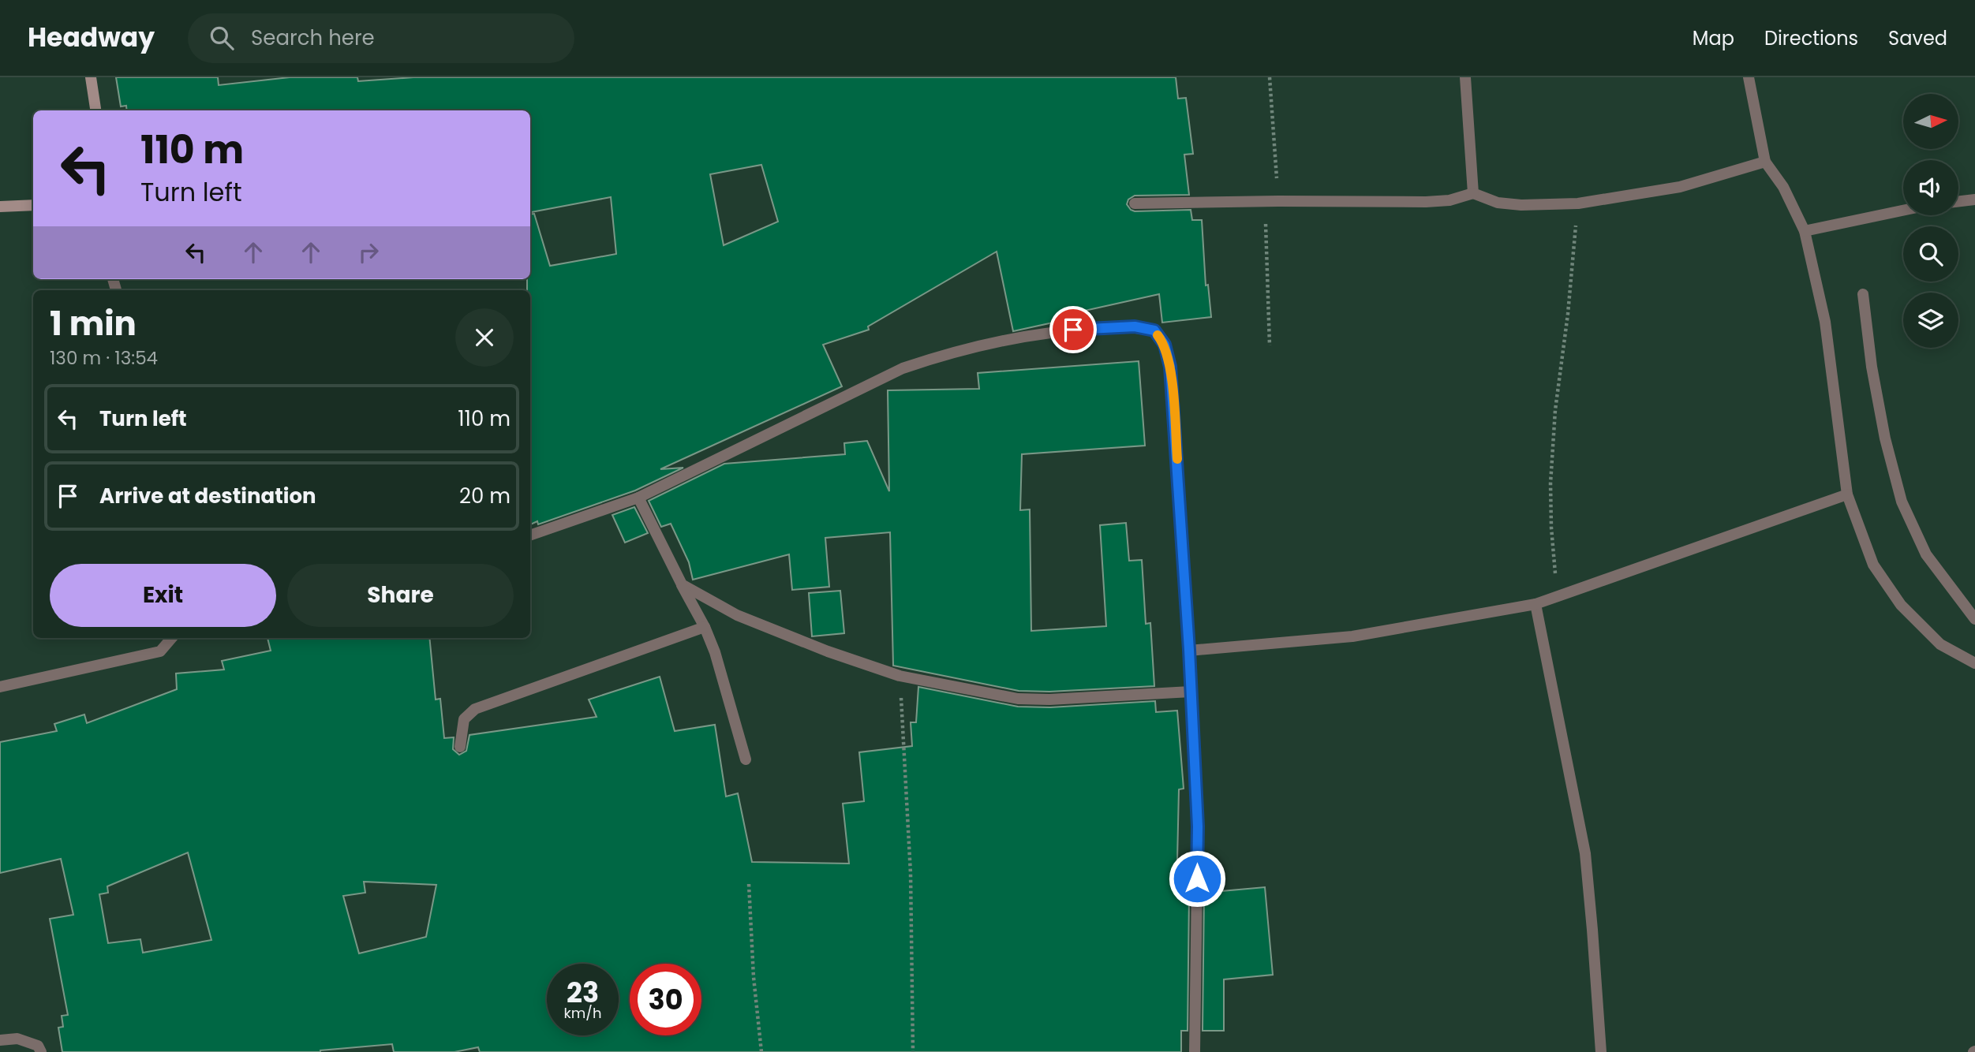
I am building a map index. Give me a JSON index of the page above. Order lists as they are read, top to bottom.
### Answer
{
  "north": "right",
  "page": {
    "header": "Headway",
    "search": "Search here",
    "nav": ["Map", "Directions", "Saved"],
    "turn": ["110 m", "Turn left"],
    "heading": ["1 min", "130 m · 13:54"],
    "list": [
      {
        "name": "Turn left",
        "value": "110 m"
      },
      {
        "name": "Arrive at destination",
        "value": "20 m"
      }
    ],
    "buttons": ["Exit", "Share"],
    "speed": "23 km/h",
    "limit": "30"
  }
}
